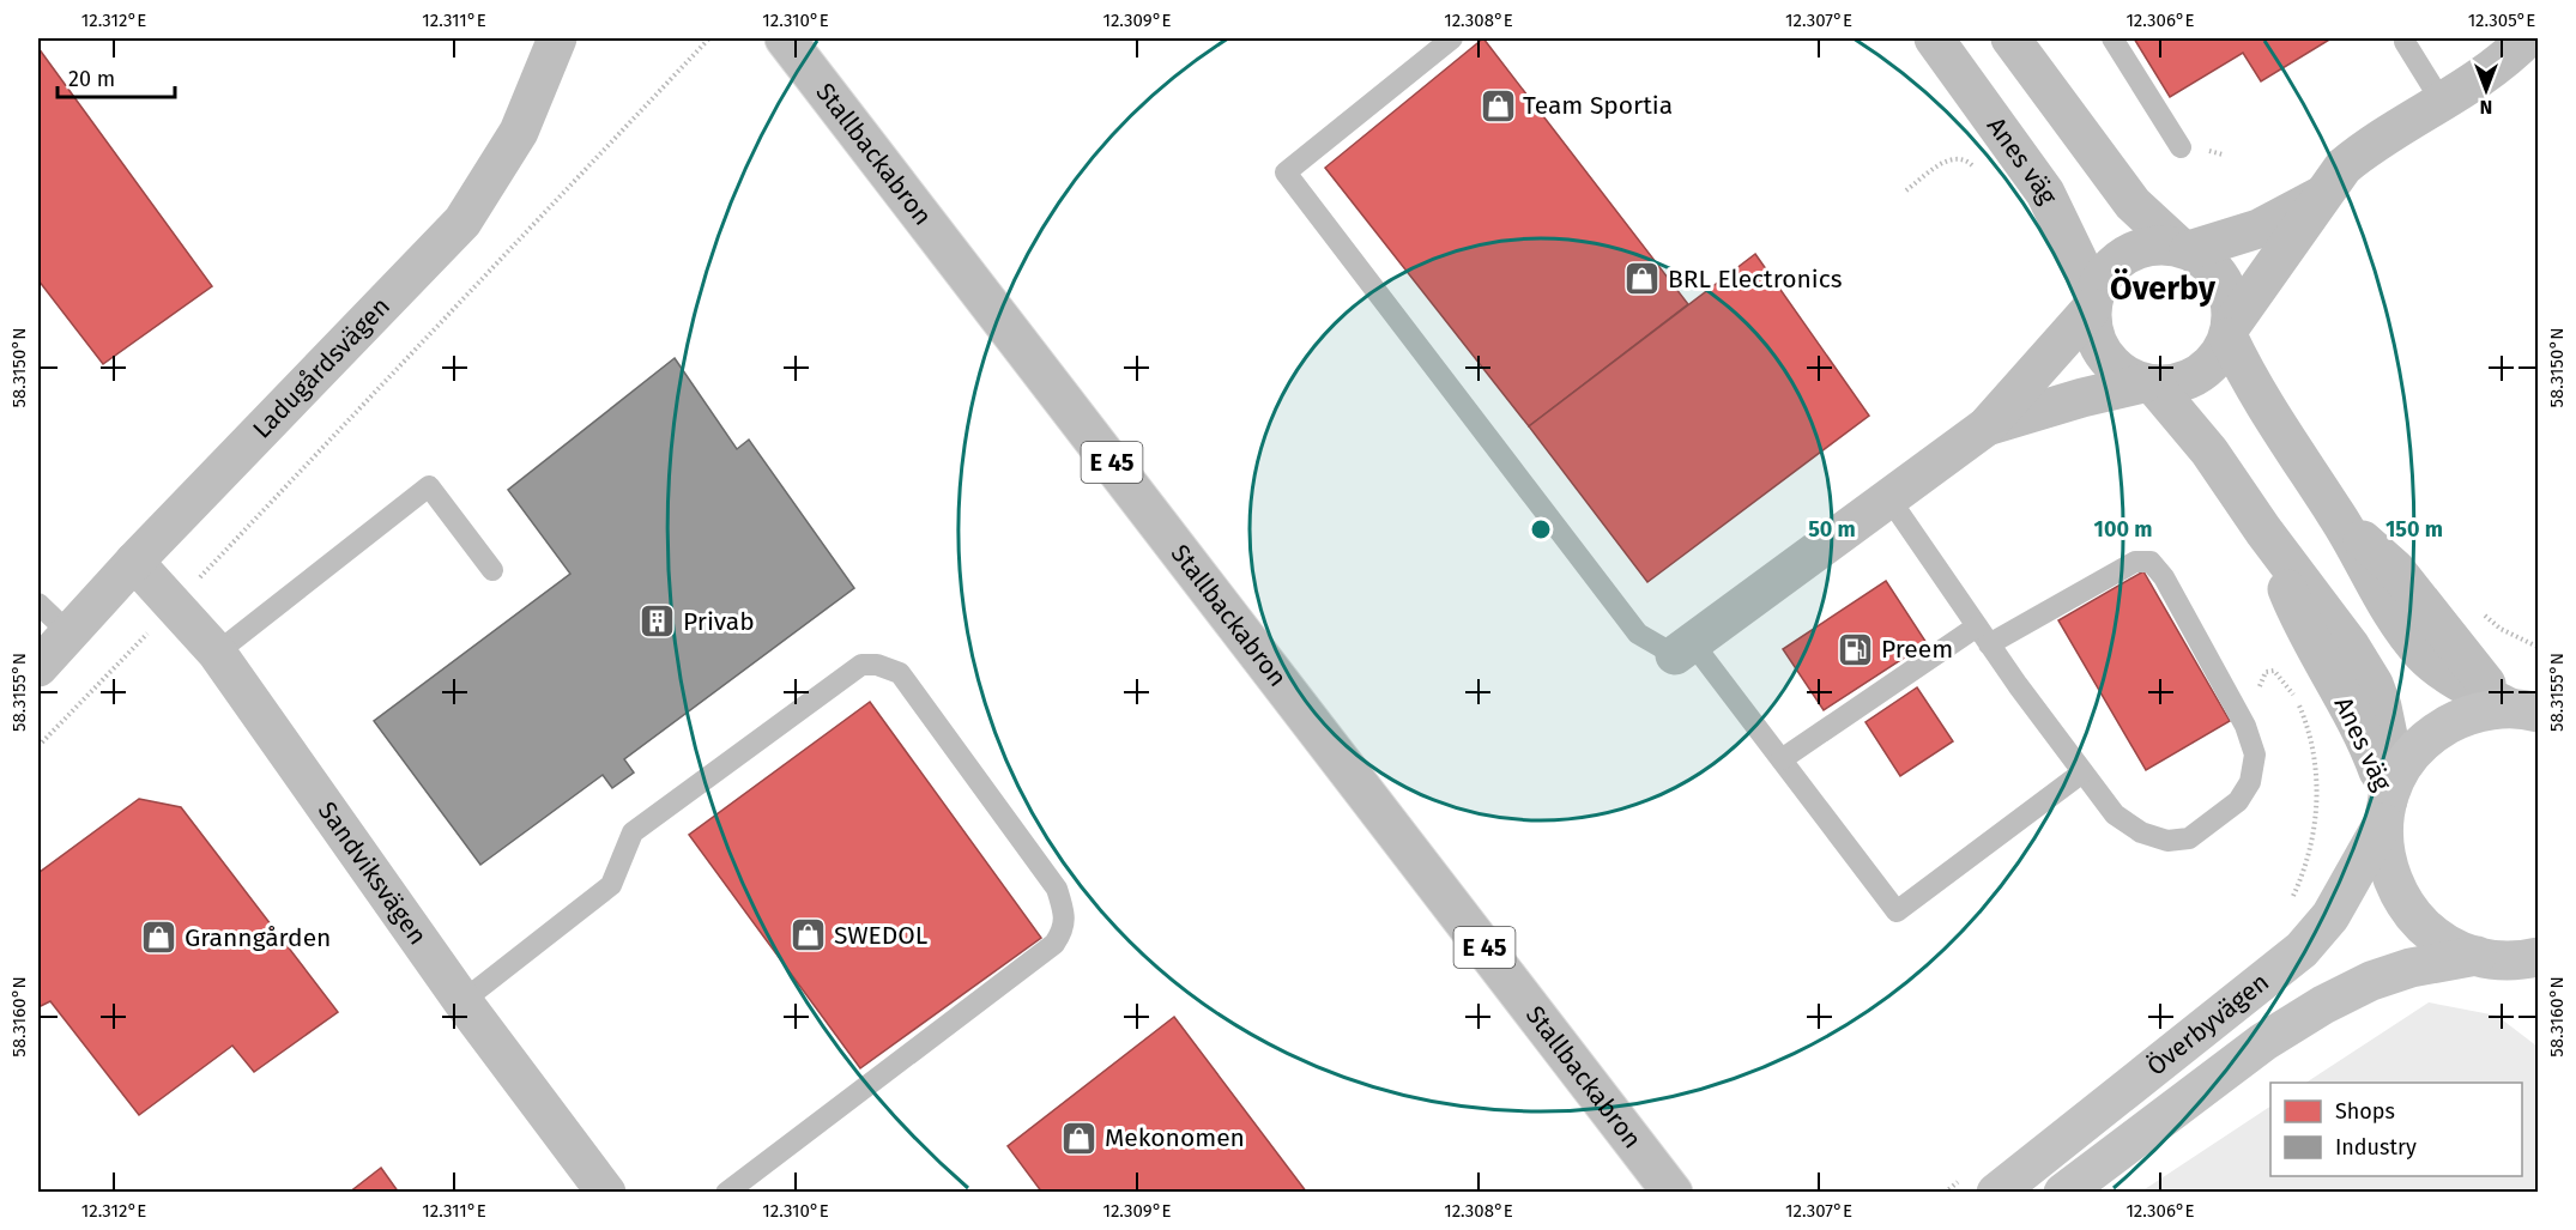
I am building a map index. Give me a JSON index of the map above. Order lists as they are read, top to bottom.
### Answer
{
  "streets": {
    "main road": [
      "Stallbackabron",
      "Anes väg",
      "Ladugårdsvägen",
      "E 45",
      "Sandviksvägen",
      "Överbyvägen"
    ]
  },
  "crossings": [
    ["Anes väg", "Överbyvägen"],
    ["Ladugårdsvägen", "Sandviksvägen"]
  ],
  "districts": ["Överby"],
  "places": {
    "shop": [
      "Team Sportia",
      "BRL Electronics",
      "SWEDOL",
      "Granngården",
      "Mekonomen"
    ],
    "building": ["Privab"],
    "fuel station": ["Preem"]
  },
  "legend": ["Shops", "Industry"],
  "scale_bar": "20 m",
  "north": "bottom",
  "coordinates": [
    "12.312°E",
    "12.311°E",
    "12.310°E",
    "12.309°E",
    "12.308°E",
    "12.307°E",
    "12.306°E",
    "12.305°E",
    "58.3150°N",
    "58.3155°N",
    "58.3160°N"
  ],
  "rings": ["50 m", "100 m", "150 m"]
}
